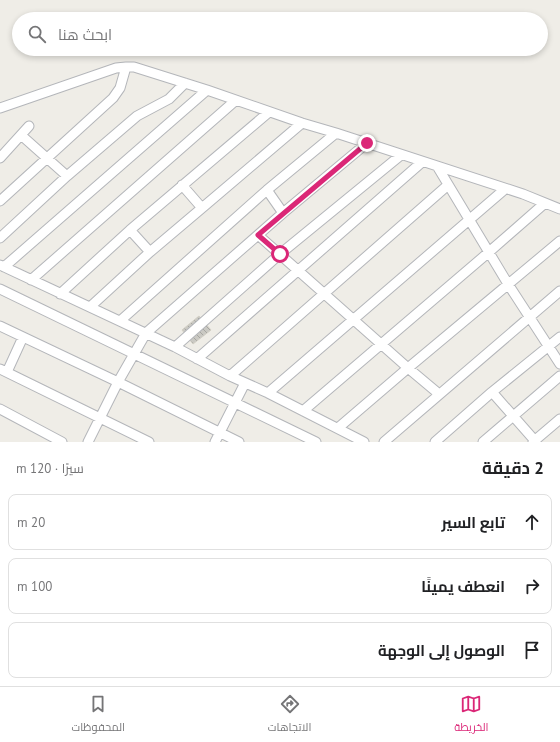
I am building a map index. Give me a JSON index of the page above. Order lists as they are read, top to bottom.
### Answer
{
  "page": {
    "search": "ابحث هنا",
    "heading": ["2 دقيقة", "سيرًا · 120 m"],
    "list": [
      ["تابع السير", "20 m"],
      ["انعطف يمينًا", "100 m"],
      "الوصول إلى الوجهة"
    ],
    "nav": ["الخريطة", "الاتجاهات", "المحفوظات"]
  }
}
